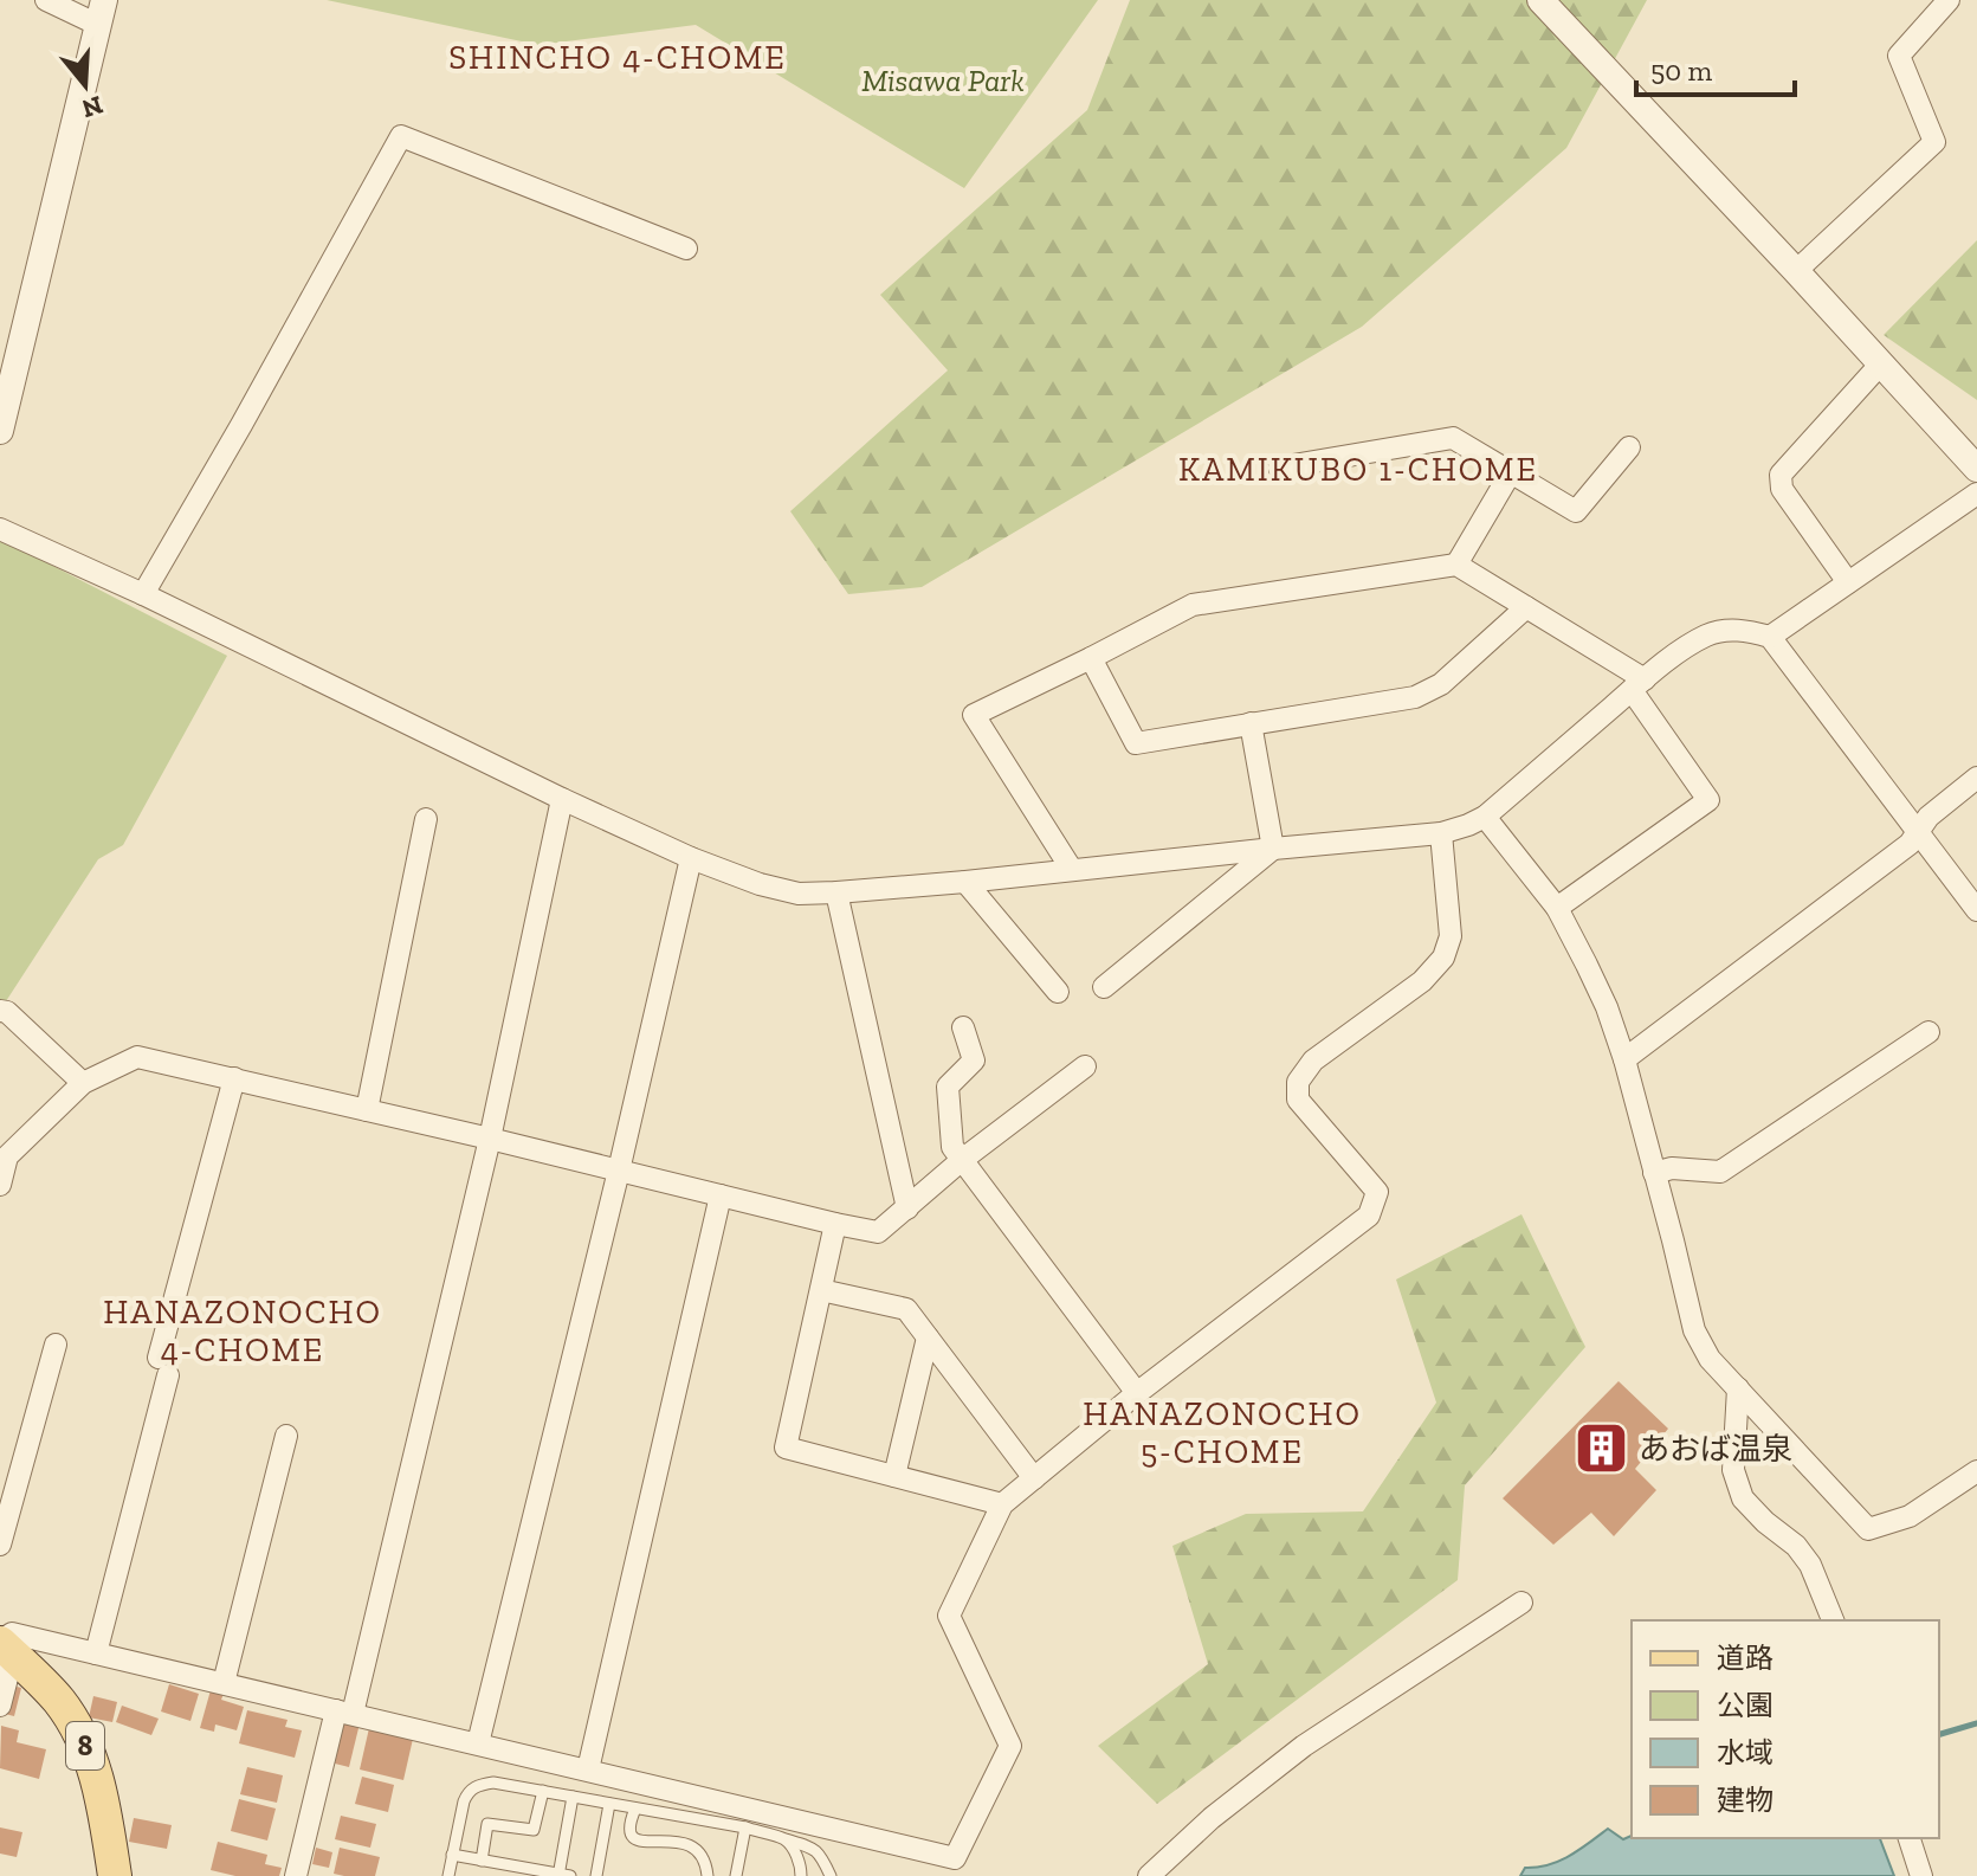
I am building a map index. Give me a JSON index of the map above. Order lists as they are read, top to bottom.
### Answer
{
  "streets": {
    "main road": ["8"]
  },
  "districts": [
    "SHINCHO 4-CHOME",
    "KAMIKUBO 1-CHOME",
    "HANAZONOCHO 4-CHOME",
    "HANAZONOCHO 5-CHOME"
  ],
  "parks": ["Misawa Park"],
  "places": {
    "building": ["あおば温泉"]
  },
  "legend": [
    "道路",
    "公園",
    "水域",
    "建物"
  ],
  "scale_bar": "50 m",
  "north": "bottom"
}
